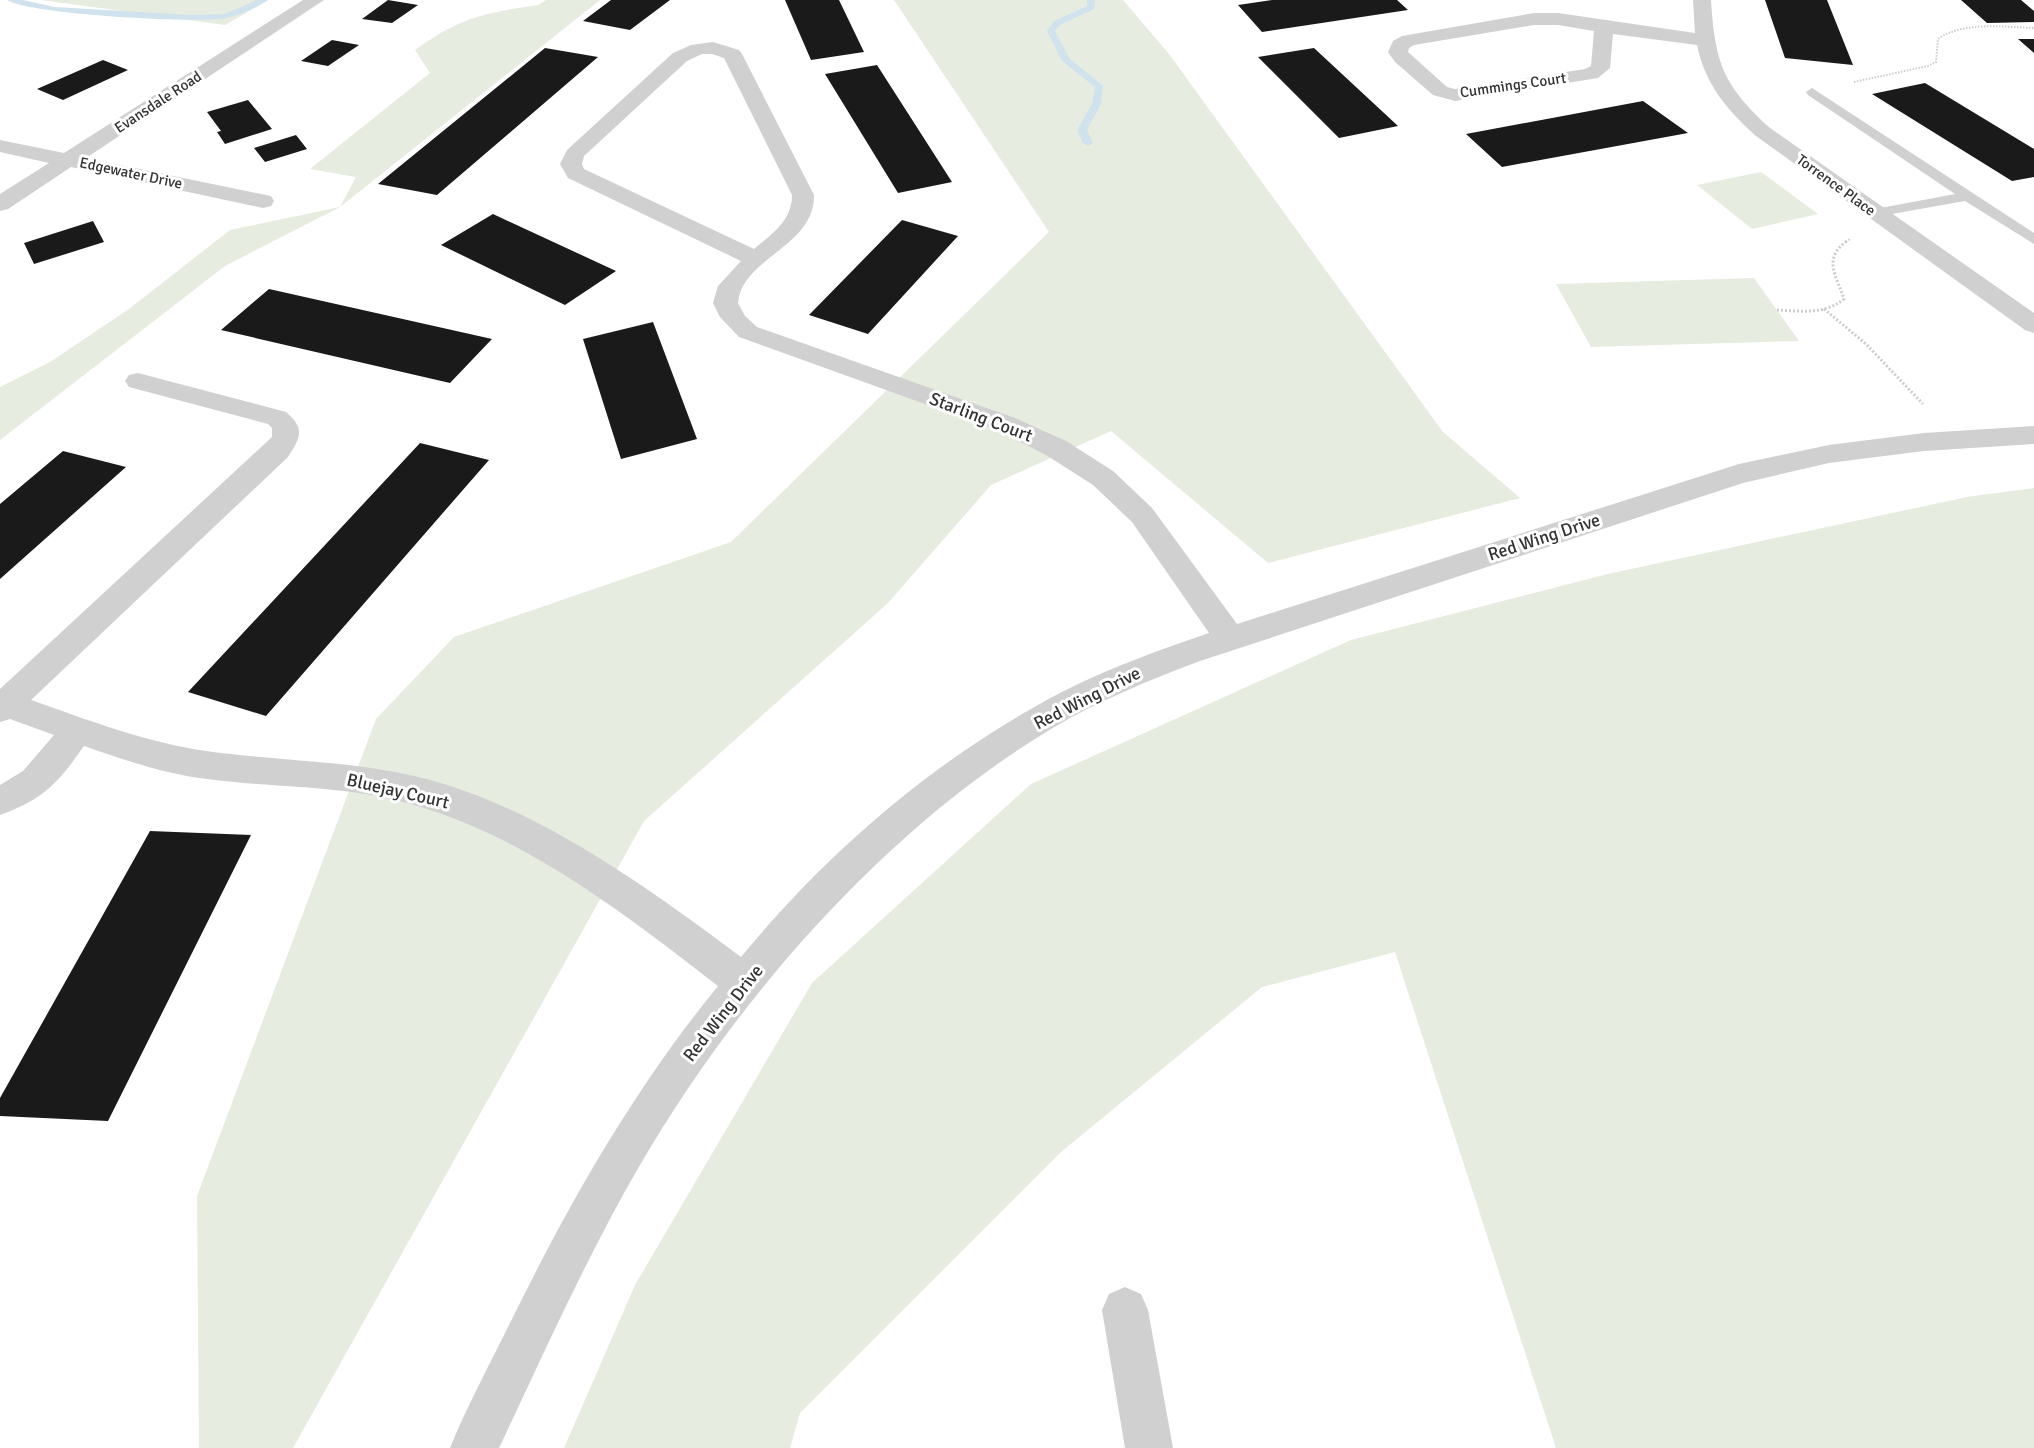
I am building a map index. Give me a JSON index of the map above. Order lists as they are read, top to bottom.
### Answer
{
  "streets": {
    "street": [
      "Cummings Court",
      "Evansdale Road",
      "Edgewater Drive",
      "Torrence Place",
      "Starling Court",
      "Red Wing Drive",
      "Bluejay Court"
    ]
  },
  "crossings": [
    ["Cummings Court", "Torrence Place"],
    ["Evansdale Road", "Edgewater Drive"],
    ["Starling Court", "Red Wing Drive"],
    ["Red Wing Drive", "Bluejay Court"]
  ]
}
